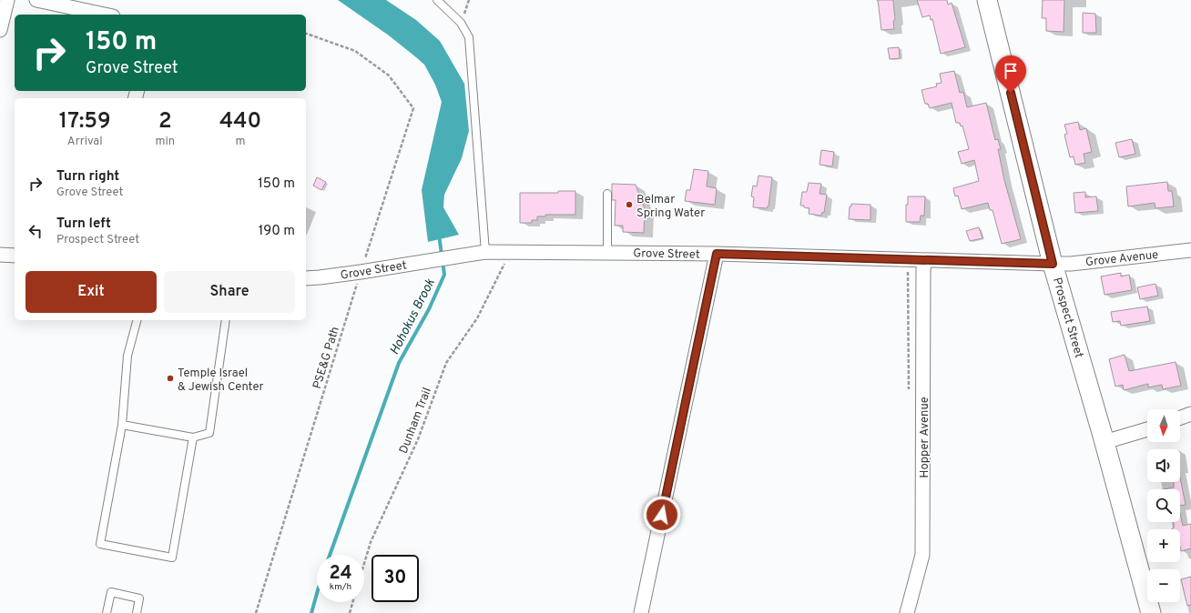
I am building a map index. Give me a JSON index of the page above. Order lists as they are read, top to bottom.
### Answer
{
  "streets": {
    "main road": ["Prospect Street"],
    "street": ["Grove Street", "Grove Avenue", "Hopper Avenue"],
    "path": ["PSE&G Path", "Dunham Trail"]
  },
  "crossings": [
    ["Grove Street", "Grove Avenue"],
    ["Grove Street", "Prospect Street"],
    ["Grove Street", "PSE&G Path"],
    ["Grove Street", "Hopper Avenue"],
    ["Grove Avenue", "Prospect Street"]
  ],
  "water": ["Hohokus Brook"],
  "places": ["Belmar Spring Water", "Temple Israel & Jewish Center"],
  "north": "bottom",
  "page": {
    "turn": ["150 m", "Grove Street"],
    "eta": [
      "17:59",
      "Arrival",
      "2",
      "min",
      "440",
      "m"
    ],
    "list": [
      {
        "name": "Turn right",
        "note": "Grove Street",
        "value": "150 m"
      },
      {
        "name": "Turn left",
        "note": "Prospect Street",
        "value": "190 m"
      }
    ],
    "buttons": ["Exit", "Share"],
    "map_buttons": ["+", "−"],
    "speed": "24 km/h",
    "limit": "30"
  }
}
